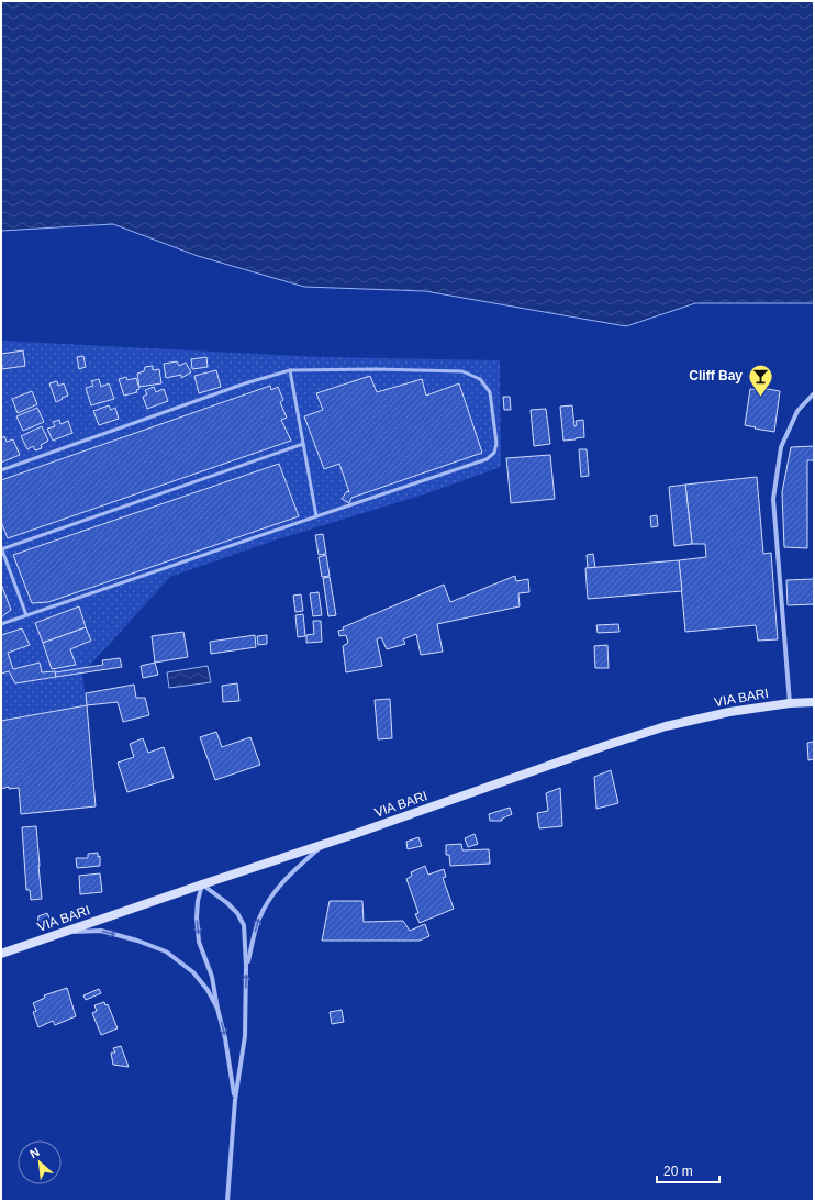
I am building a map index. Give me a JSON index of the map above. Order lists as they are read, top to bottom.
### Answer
{
  "streets": {
    "main road": ["VIA BARI"]
  },
  "places": {
    "bar": ["Cliff Bay"]
  },
  "scale_bar": "20 m",
  "north": "top left"
}
